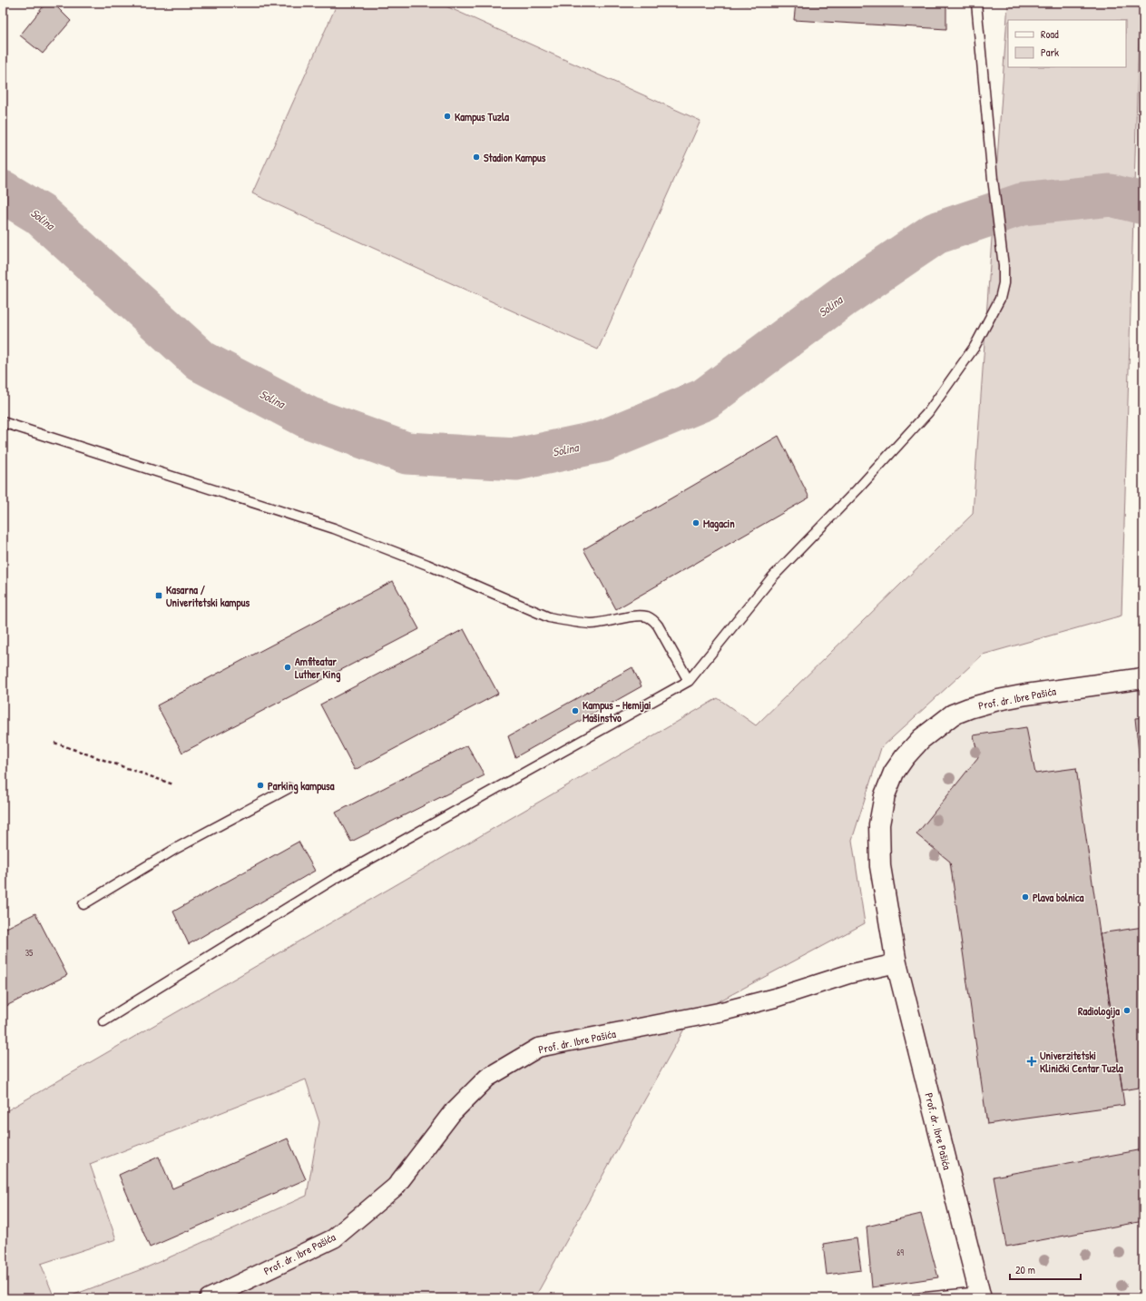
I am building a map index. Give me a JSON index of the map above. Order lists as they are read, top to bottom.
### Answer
{
  "streets": {
    "street": ["Prof. dr. Ibre Pašića"]
  },
  "water": ["Solina"],
  "places": {
    "other": [
      "Kampus Tuzla",
      "Stadion Kampus",
      "Magacin",
      "Amfiteatar Luther King",
      "Kampus - Hemijai Mašinstvo",
      "Parking kampusa",
      "Plava bolnica",
      "Radiologija"
    ],
    "transit": ["Kasarna / Univeritetski kampus"],
    "health": ["Univerzitetski Klinički Centar Tuzla"]
  },
  "house_numbers": ["35", "69"],
  "legend": ["Road", "Park"],
  "scale_bar": "20 m"
}
